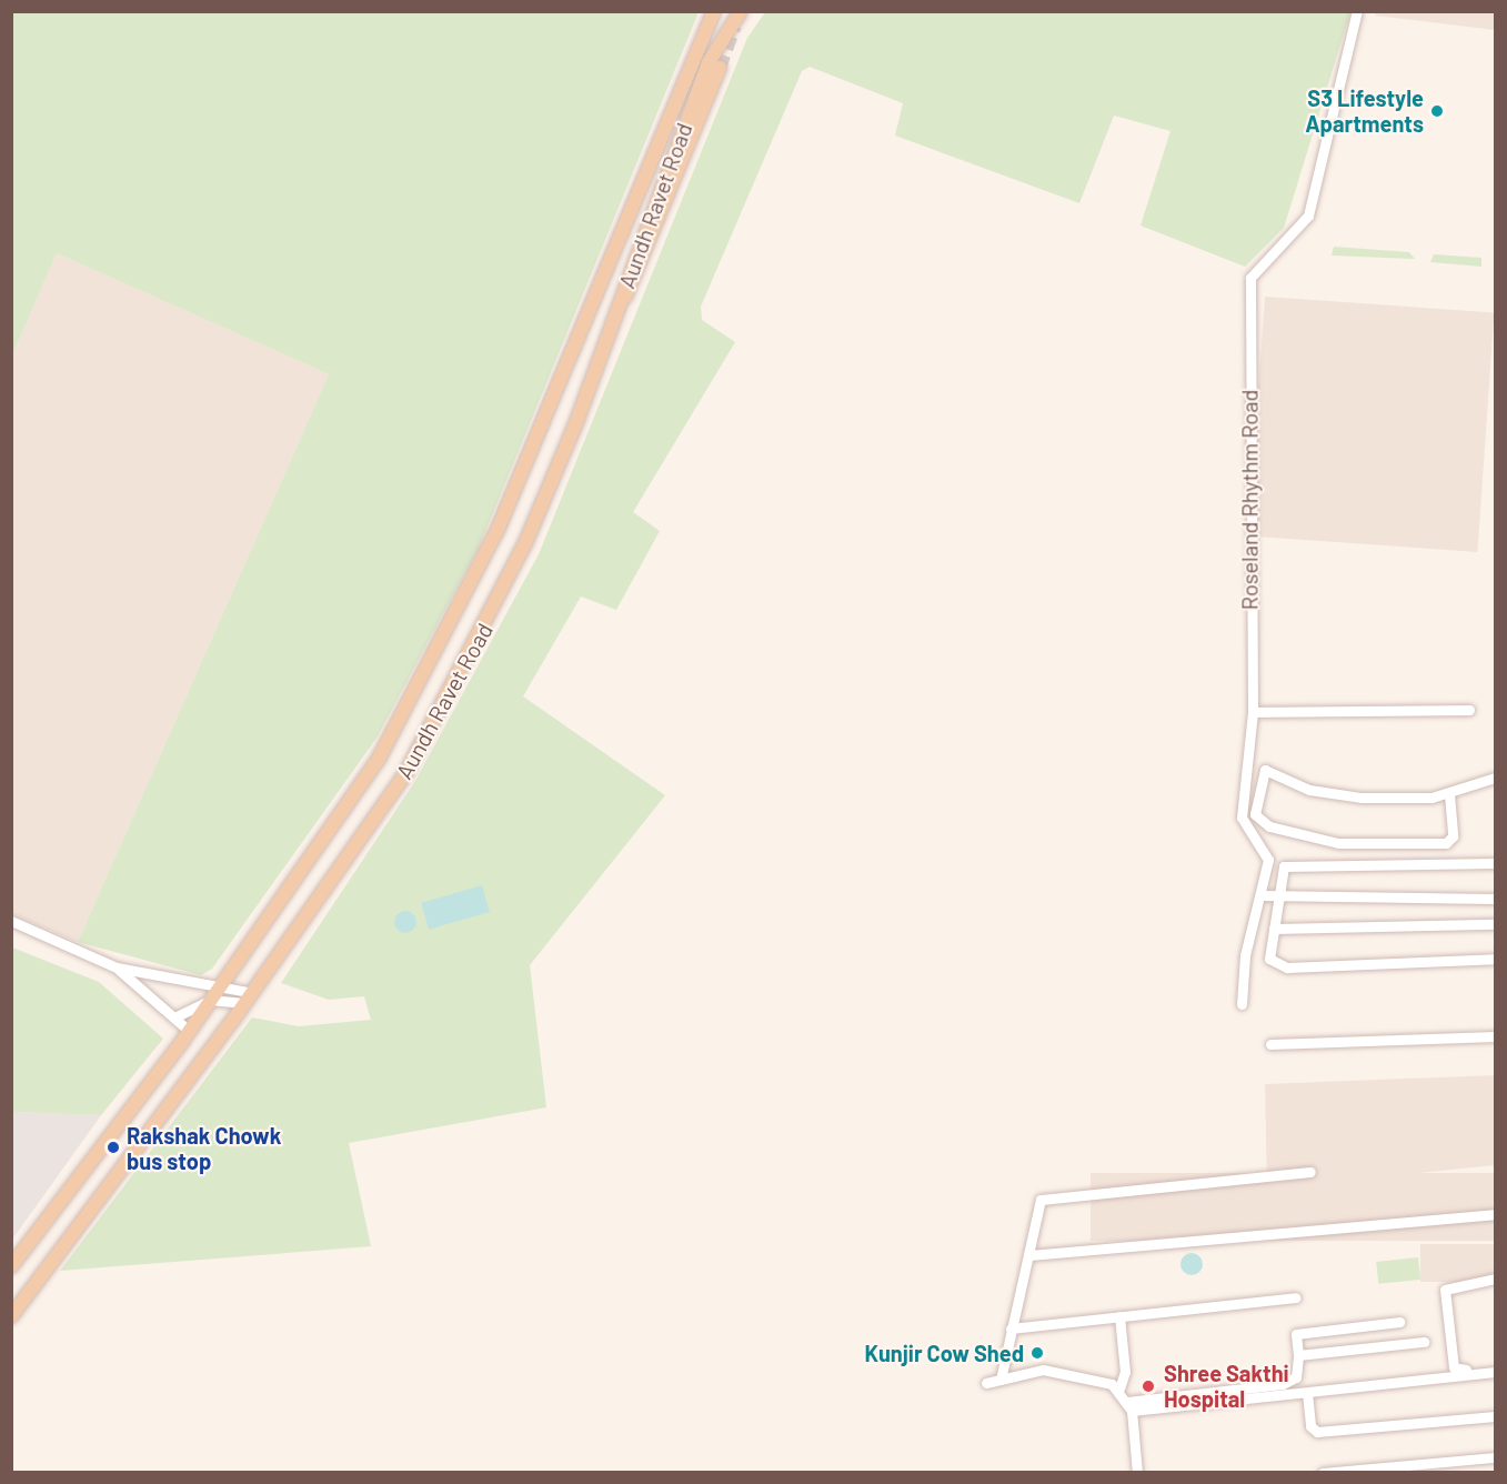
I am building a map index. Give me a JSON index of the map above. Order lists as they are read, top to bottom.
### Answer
{
  "streets": {
    "main road": ["Aundh Ravet Road"],
    "street": ["Roseland Rhythm Road"]
  },
  "places": [
    "S3 Lifestyle Apartments",
    "Rakshak Chowk bus stop",
    "Kunjir Cow Shed",
    "Shree Sakthi Hospital"
  ]
}
